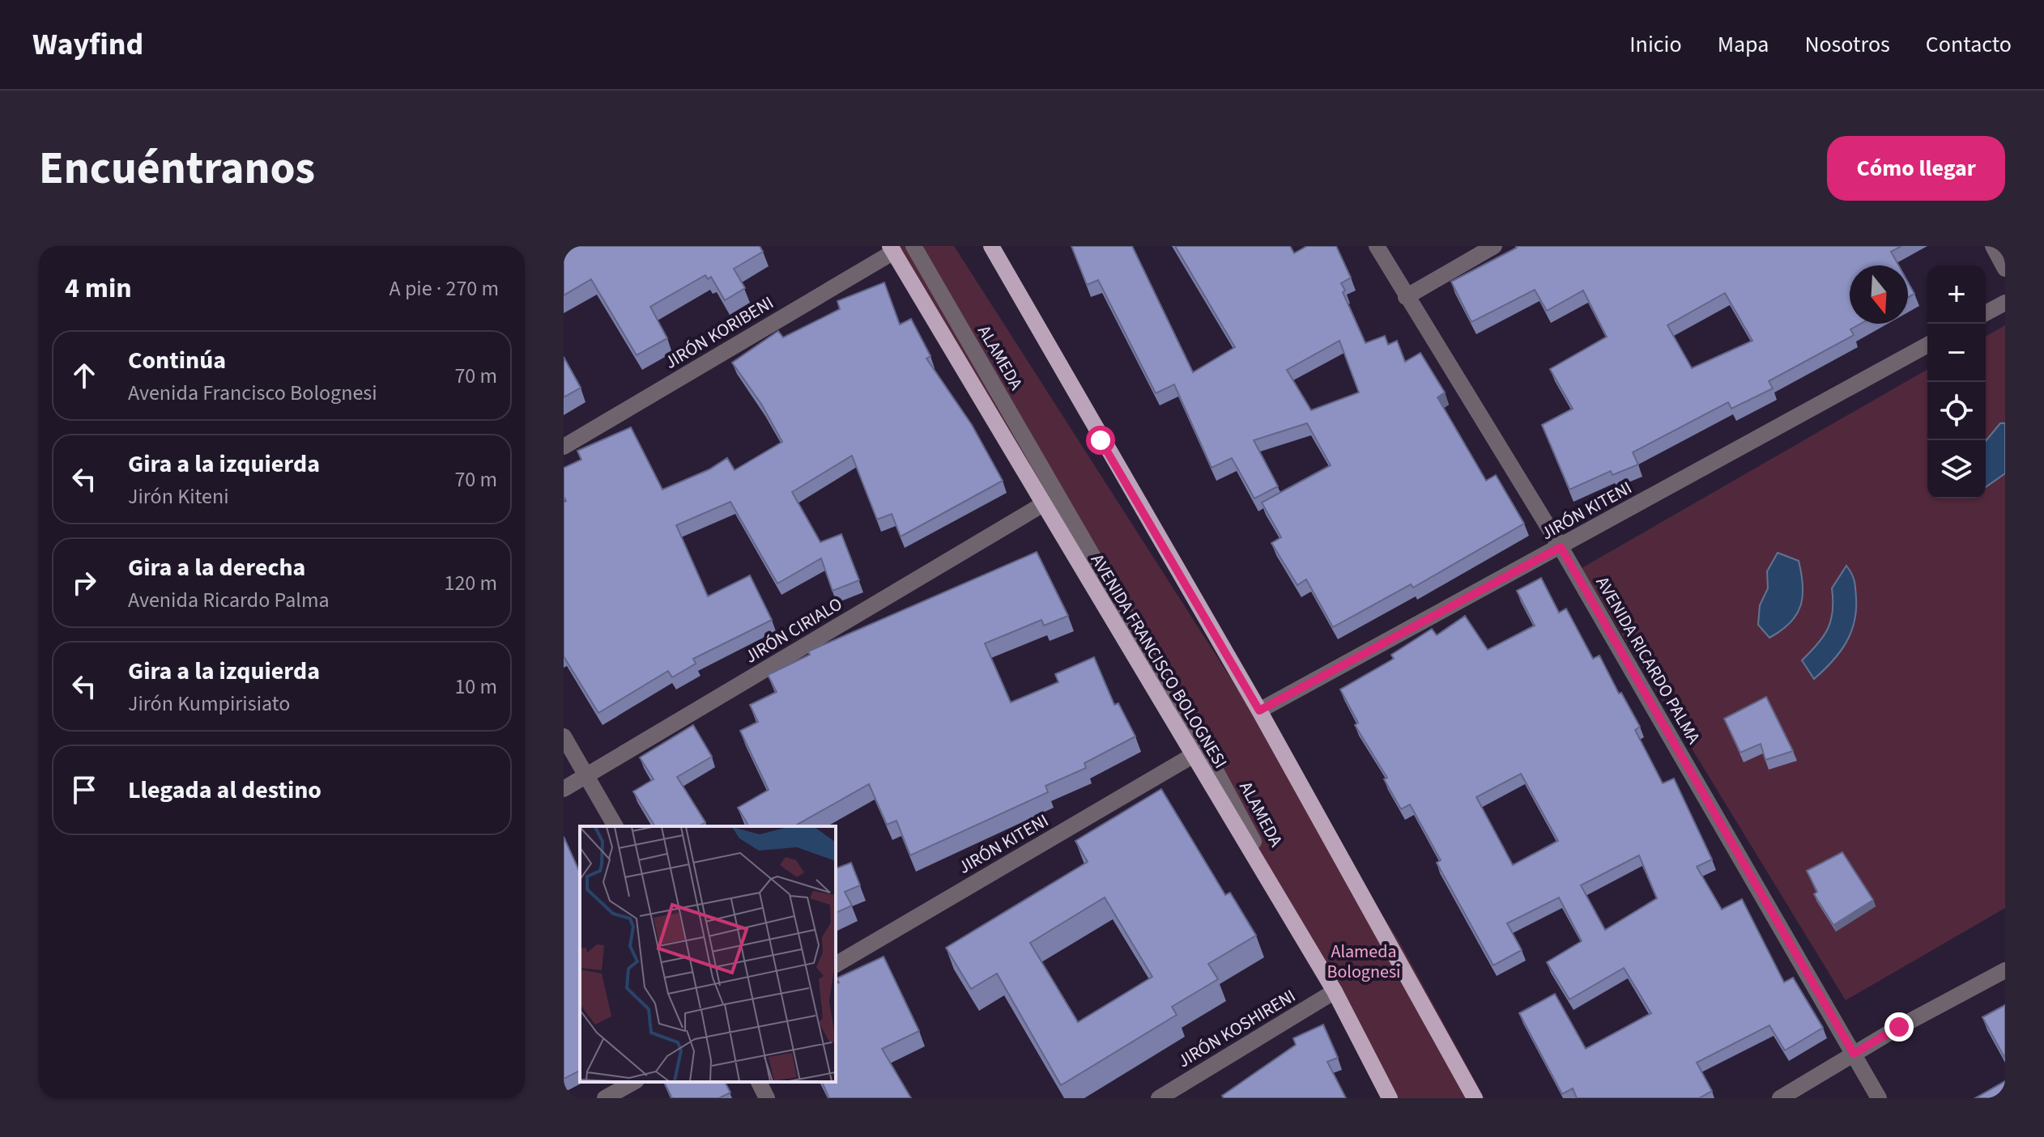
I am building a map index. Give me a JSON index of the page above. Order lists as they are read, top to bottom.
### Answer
{
  "streets": {
    "main road": ["AVENIDA FRANCISCO BOLOGNESI"],
    "street": [
      "JIRÓN KORIBENI",
      "ALAMEDA",
      "JIRÓN KITENI",
      "JIRÓN CIRIALO",
      "AVENIDA RICARDO PALMA",
      "JIRÓN KOSHIRENI"
    ]
  },
  "crossings": [
    ["JIRÓN KORIBENI", "AVENIDA FRANCISCO BOLOGNESI"],
    ["ALAMEDA", "AVENIDA FRANCISCO BOLOGNESI"],
    ["ALAMEDA", "JIRÓN KOSHIRENI"],
    ["JIRÓN KITENI", "AVENIDA RICARDO PALMA"],
    ["JIRÓN KITENI", "AVENIDA FRANCISCO BOLOGNESI"],
    ["JIRÓN CIRIALO", "AVENIDA FRANCISCO BOLOGNESI"],
    ["AVENIDA FRANCISCO BOLOGNESI", "JIRÓN KOSHIRENI"]
  ],
  "parks": ["Alameda Bolognesi"],
  "north": "bottom",
  "page": {
    "header": "Wayfind",
    "nav": [
      "Inicio",
      "Mapa",
      "Nosotros",
      "Contacto"
    ],
    "buttons": "Cómo llegar",
    "title": "Encuéntranos",
    "heading": ["4 min", "A pie · 270 m"],
    "map_buttons": ["+", "−"],
    "list": [
      ["Continúa", "Avenida Francisco Bolognesi", "70 m"],
      ["Gira a la izquierda", "Jirón Kiteni", "70 m"],
      ["Gira a la derecha", "Avenida Ricardo Palma", "120 m"],
      ["Gira a la izquierda", "Jirón Kumpirisiato", "10 m"],
      "Llegada al destino"
    ]
  }
}
